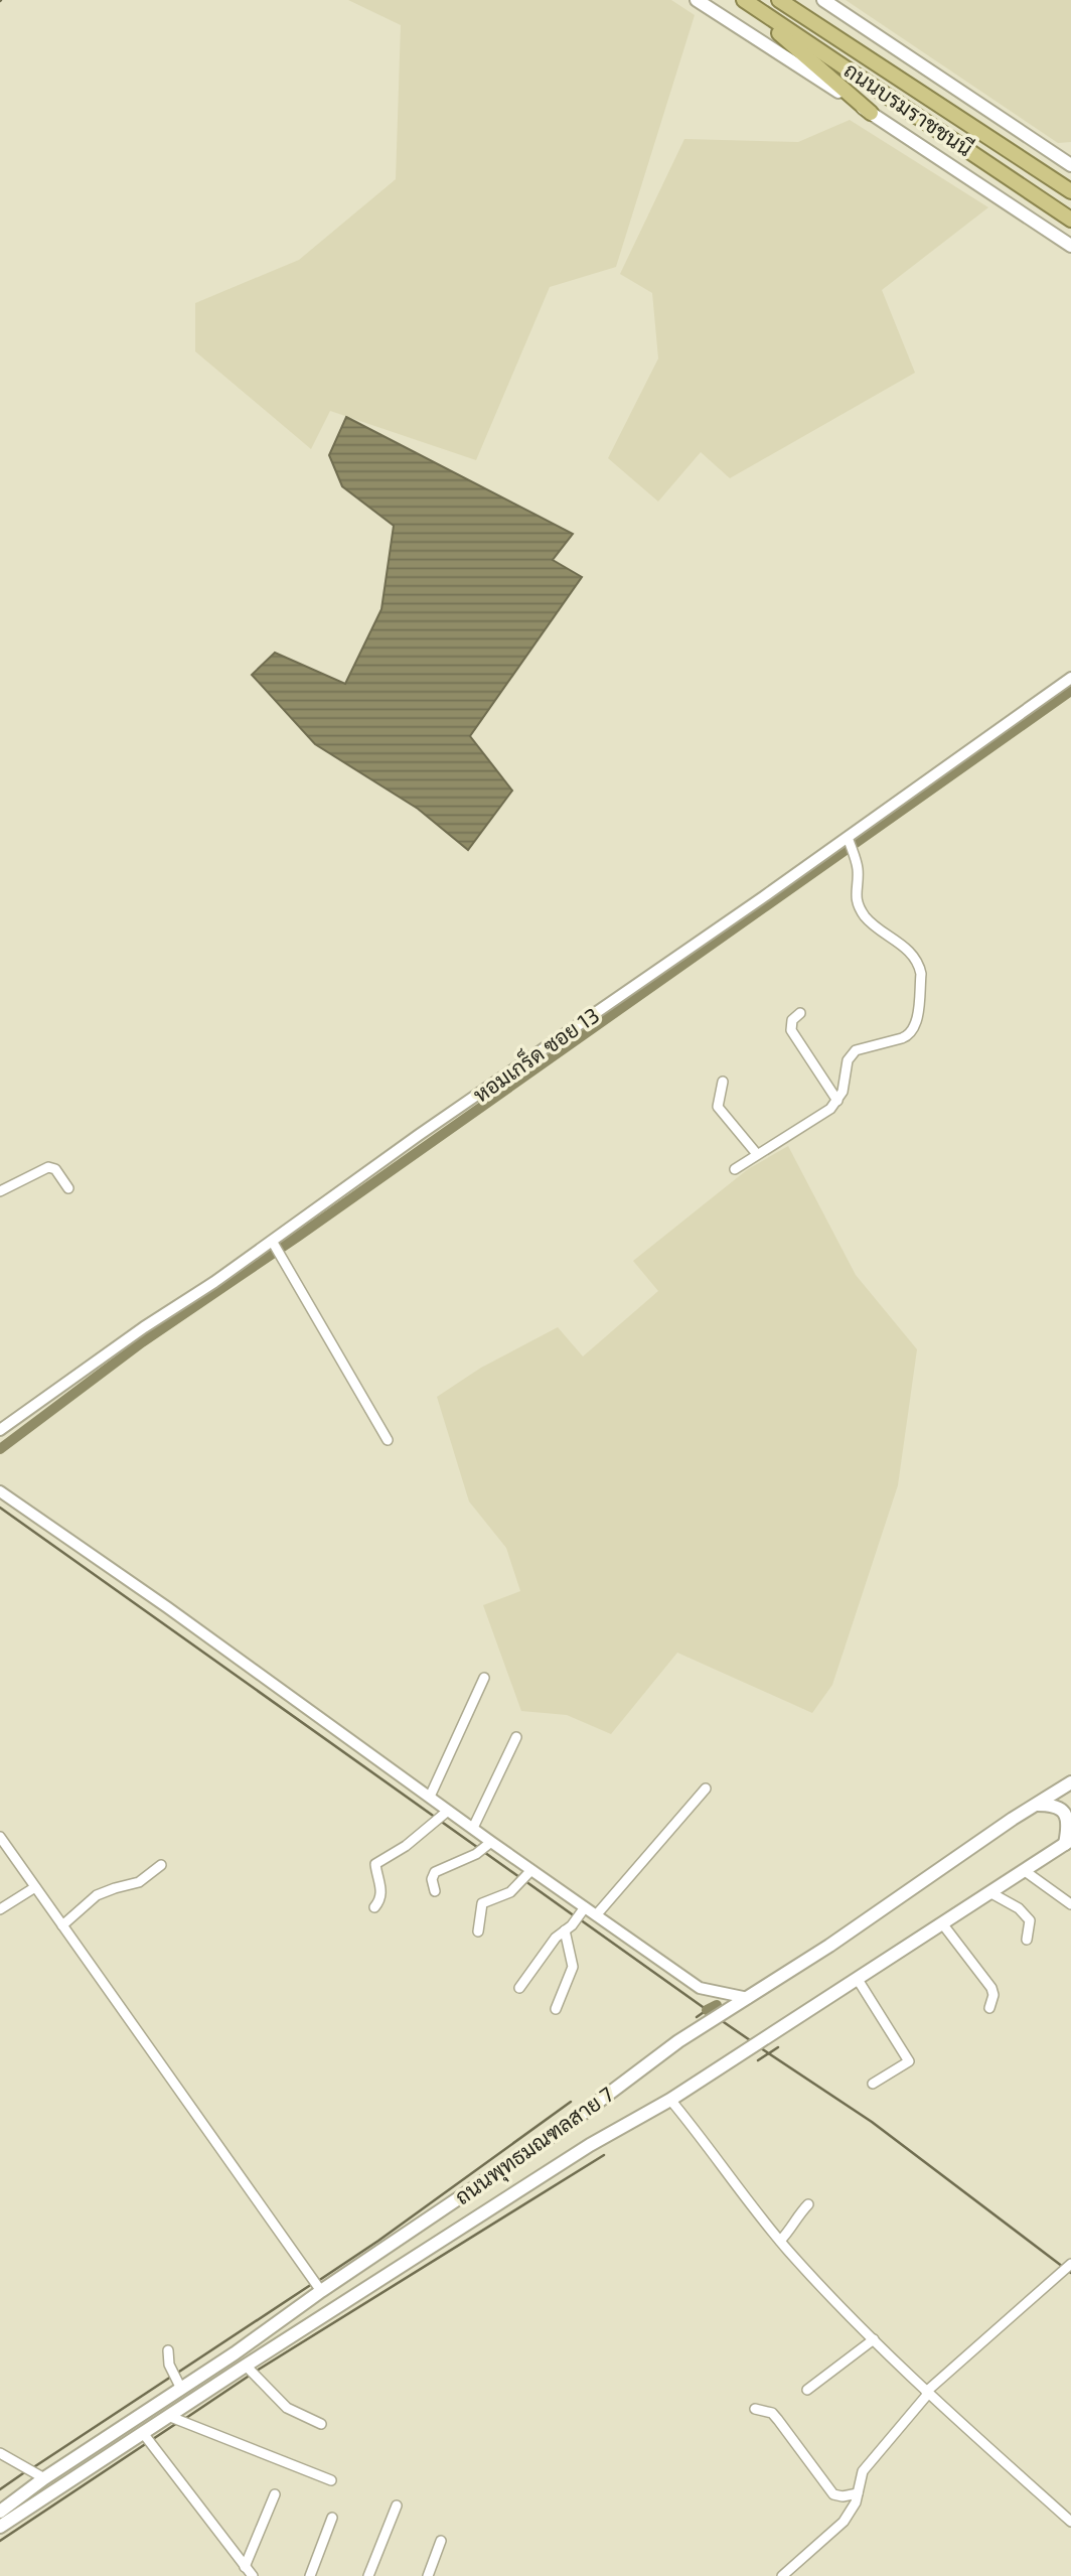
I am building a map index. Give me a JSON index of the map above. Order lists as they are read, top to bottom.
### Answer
{
  "streets": {
    "highway": ["ถนนบรมราชชนนี"],
    "main road": ["ถนนพุทธมณฑลสาย 7"],
    "street": ["หอมเกร็ด ซอย 13"]
  }
}
